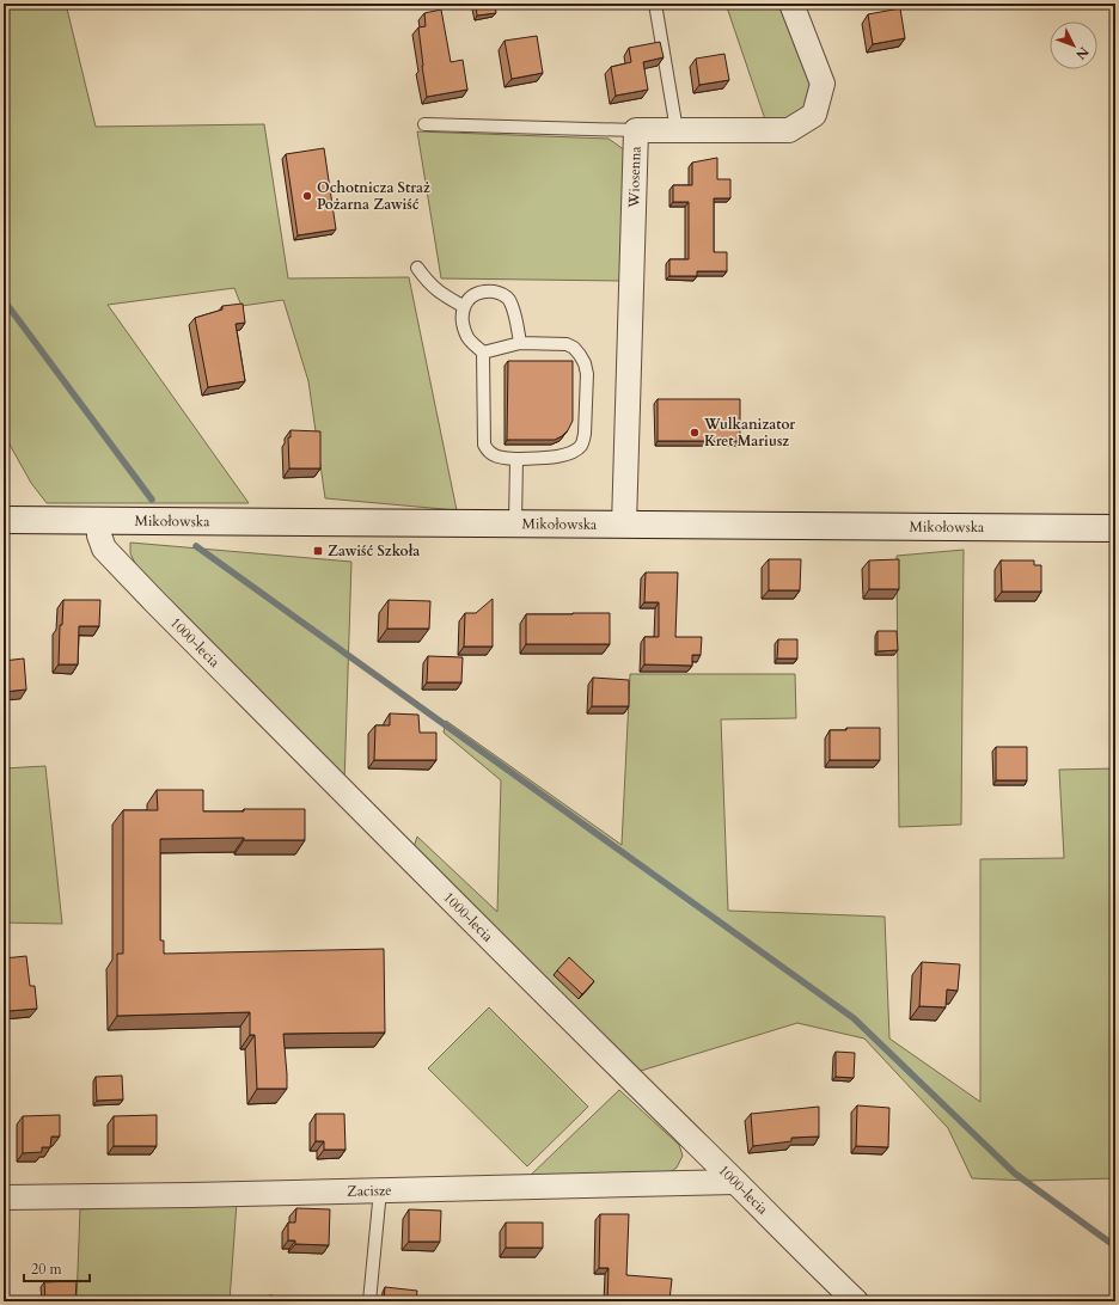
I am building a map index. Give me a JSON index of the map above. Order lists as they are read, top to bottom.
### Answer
{
  "streets": {
    "main road": ["Mikołowska"],
    "street": ["Wiosenna", "1000-lecia", "Zacisze"]
  },
  "crossings": [
    ["Wiosenna", "Mikołowska"],
    ["Mikołowska", "1000-lecia"],
    ["1000-lecia", "Zacisze"]
  ],
  "places": {
    "other": ["Ochotnicza Straż Pożarna Zawiść", "Wulkanizator Kret Mariusz"],
    "transit": ["Zawiść Szkoła"]
  },
  "scale_bar": "20 m",
  "north": "bottom right"
}
